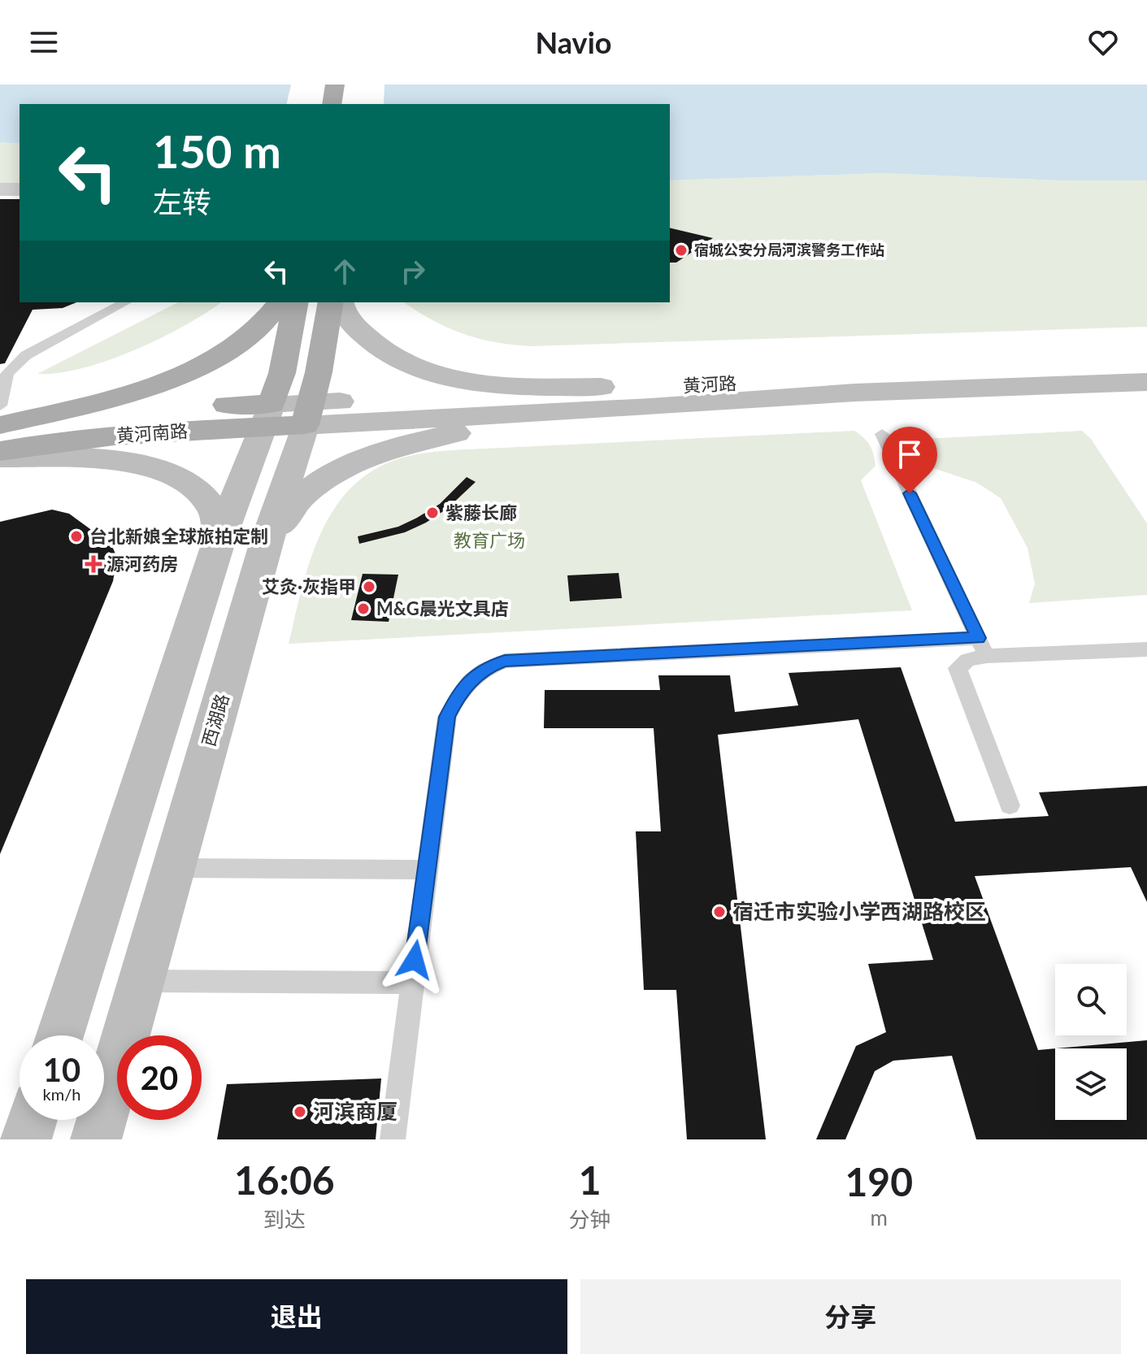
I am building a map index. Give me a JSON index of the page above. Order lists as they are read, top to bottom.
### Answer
{
  "streets": {
    "main road": ["黄河路", "黄河南路", "西湖路"]
  },
  "crossings": [
    ["黄河路", "黄河南路"],
    ["黄河路", "西湖路"],
    ["黄河南路", "西湖路"]
  ],
  "parks": ["教育广场"],
  "places": {
    "other": [
      "宿城公安分局河滨警务工作站",
      "紫藤长廊",
      "台北新娘全球旅拍定制",
      "艾灸·灰指甲",
      "M&G晨光文具店",
      "宿迁市实验小学西湖路校区",
      "河滨商厦"
    ],
    "health": ["源河药房"]
  },
  "page": {
    "header": "Navio",
    "turn": ["150 m", "左转"],
    "speed": "10 km/h",
    "limit": "20",
    "eta": [
      "16:06",
      "到达",
      "1",
      "分钟",
      "190",
      "m"
    ],
    "buttons": ["退出", "分享"]
  }
}
